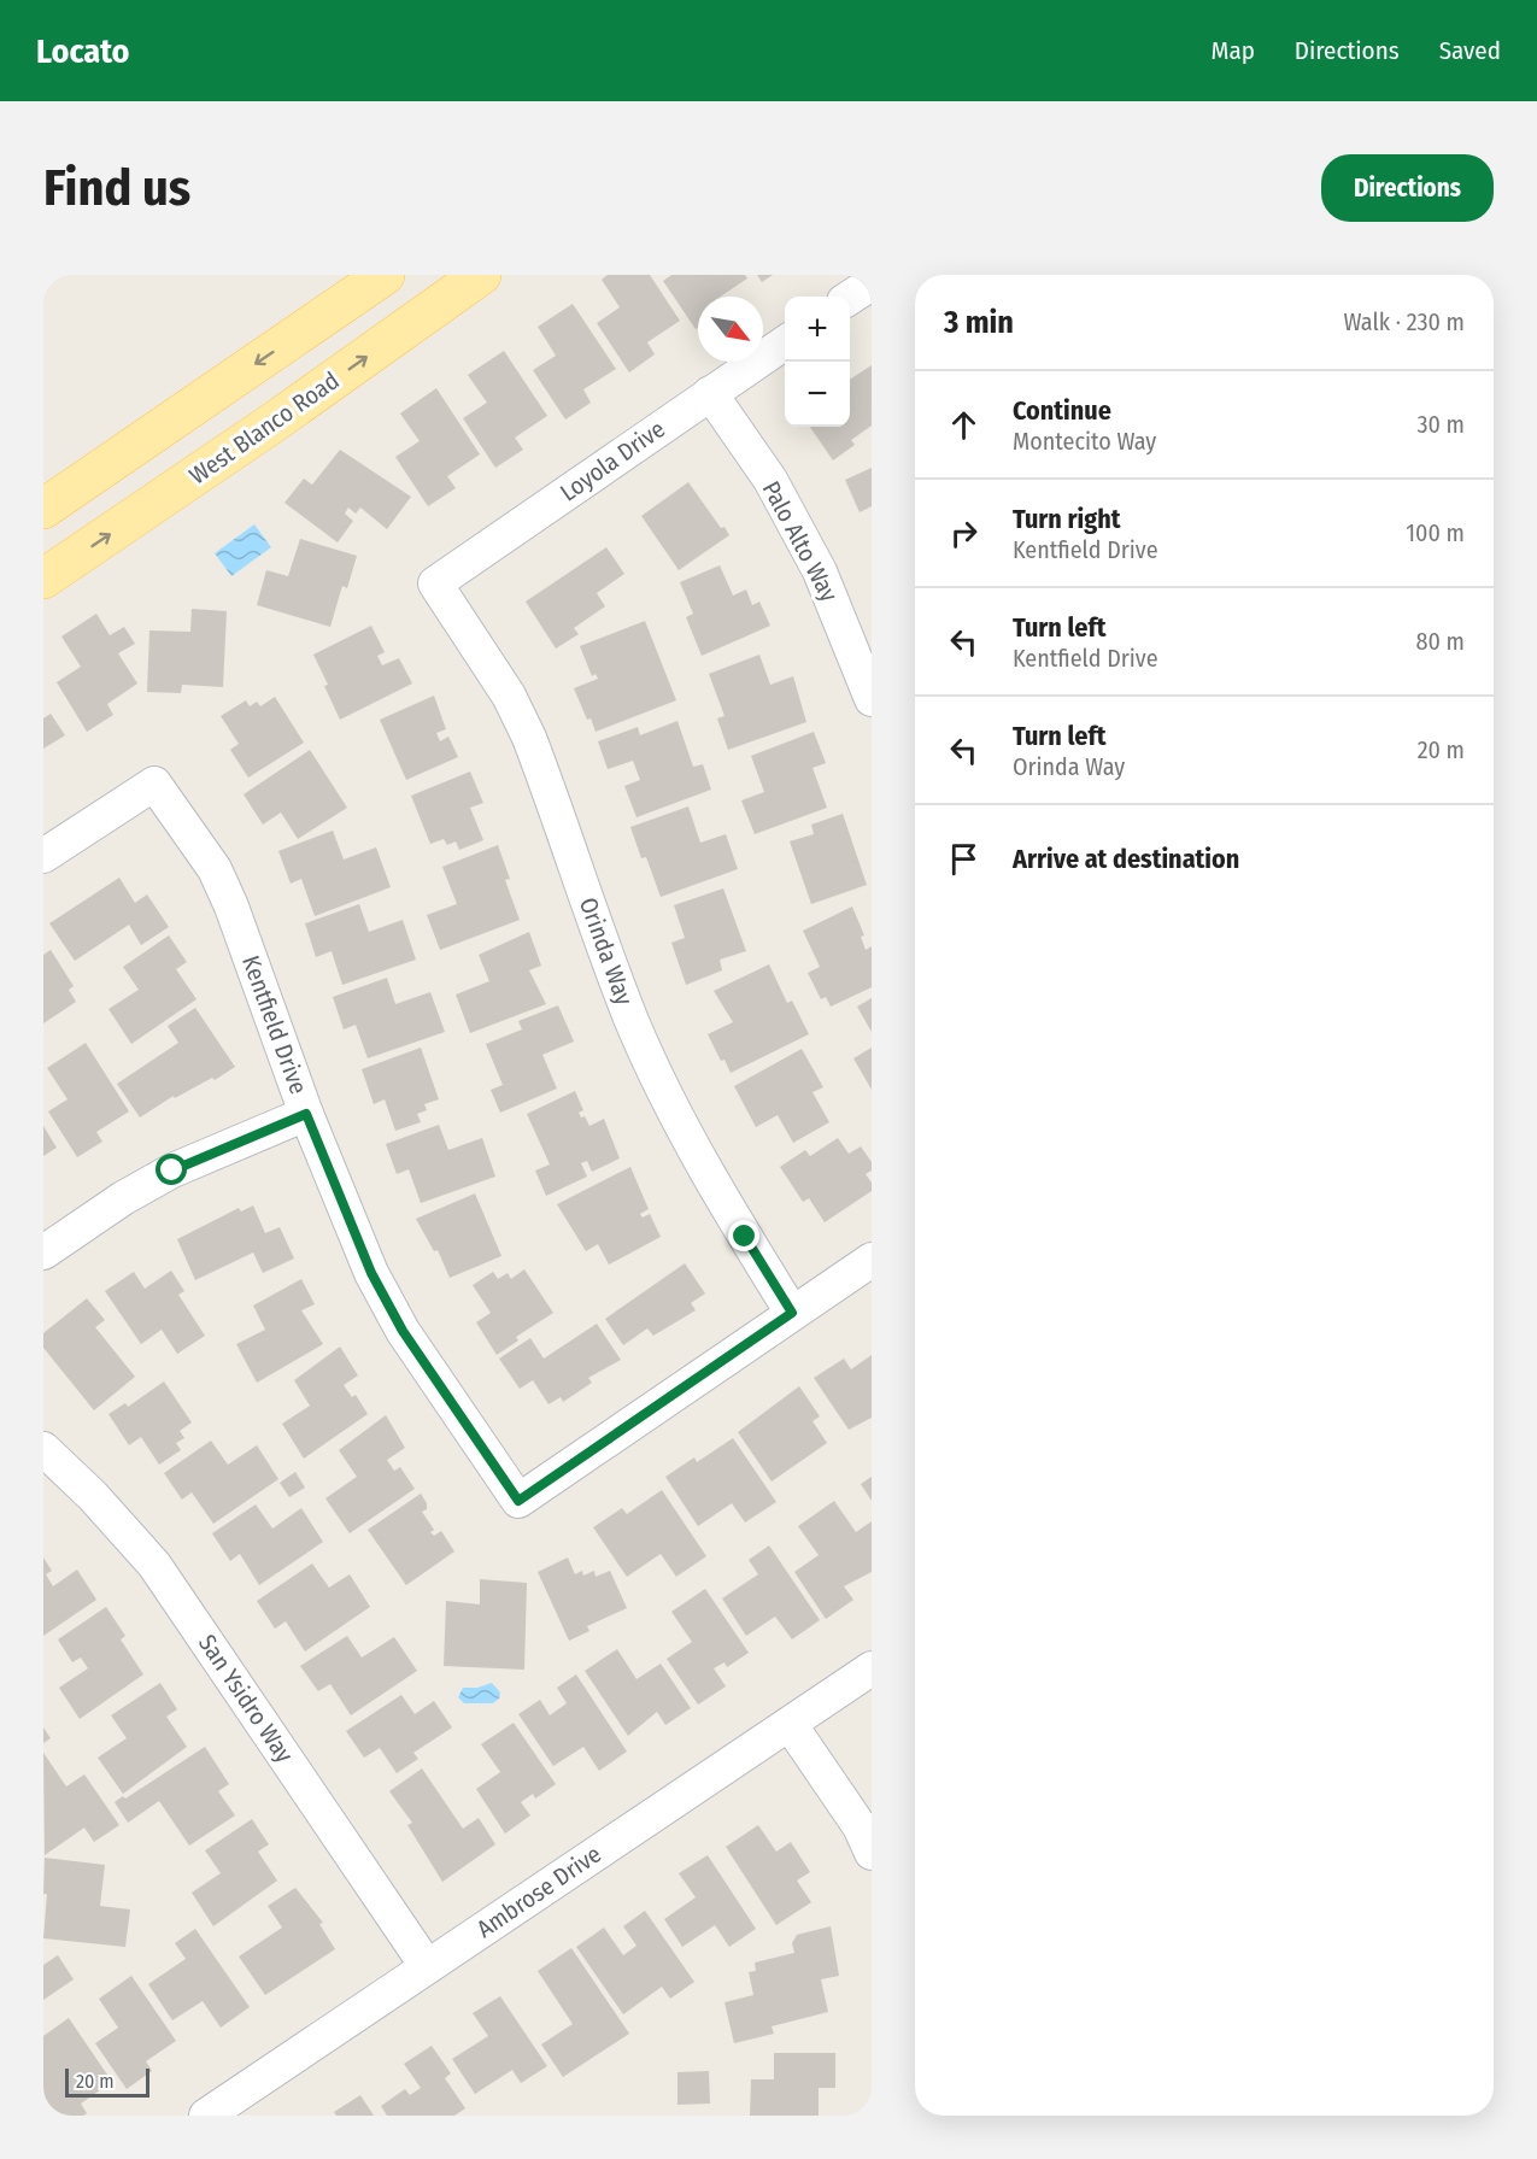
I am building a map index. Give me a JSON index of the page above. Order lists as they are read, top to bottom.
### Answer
{
  "streets": {
    "main road": ["West Blanco Road"],
    "street": [
      "Loyola Drive",
      "Palo Alto Way",
      "Orinda Way",
      "Kentfield Drive",
      "San Ysidro Way",
      "Ambrose Drive"
    ]
  },
  "crossings": [
    ["Loyola Drive", "Palo Alto Way"],
    ["Loyola Drive", "Orinda Way"],
    ["Orinda Way", "Kentfield Drive"],
    ["San Ysidro Way", "Ambrose Drive"]
  ],
  "scale_bar": "20 m",
  "north": "bottom right",
  "page": {
    "header": "Locato",
    "nav": ["Map", "Directions", "Saved"],
    "buttons": "Directions",
    "title": "Find us",
    "heading": ["3 min", "Walk · 230 m"],
    "map_buttons": ["+", "−"],
    "list": [
      ["Continue", "Montecito Way", "30 m"],
      ["Turn right", "Kentfield Drive", "100 m"],
      ["Turn left", "Kentfield Drive", "80 m"],
      ["Turn left", "Orinda Way", "20 m"],
      "Arrive at destination"
    ],
    "scale": "20 m"
  }
}
